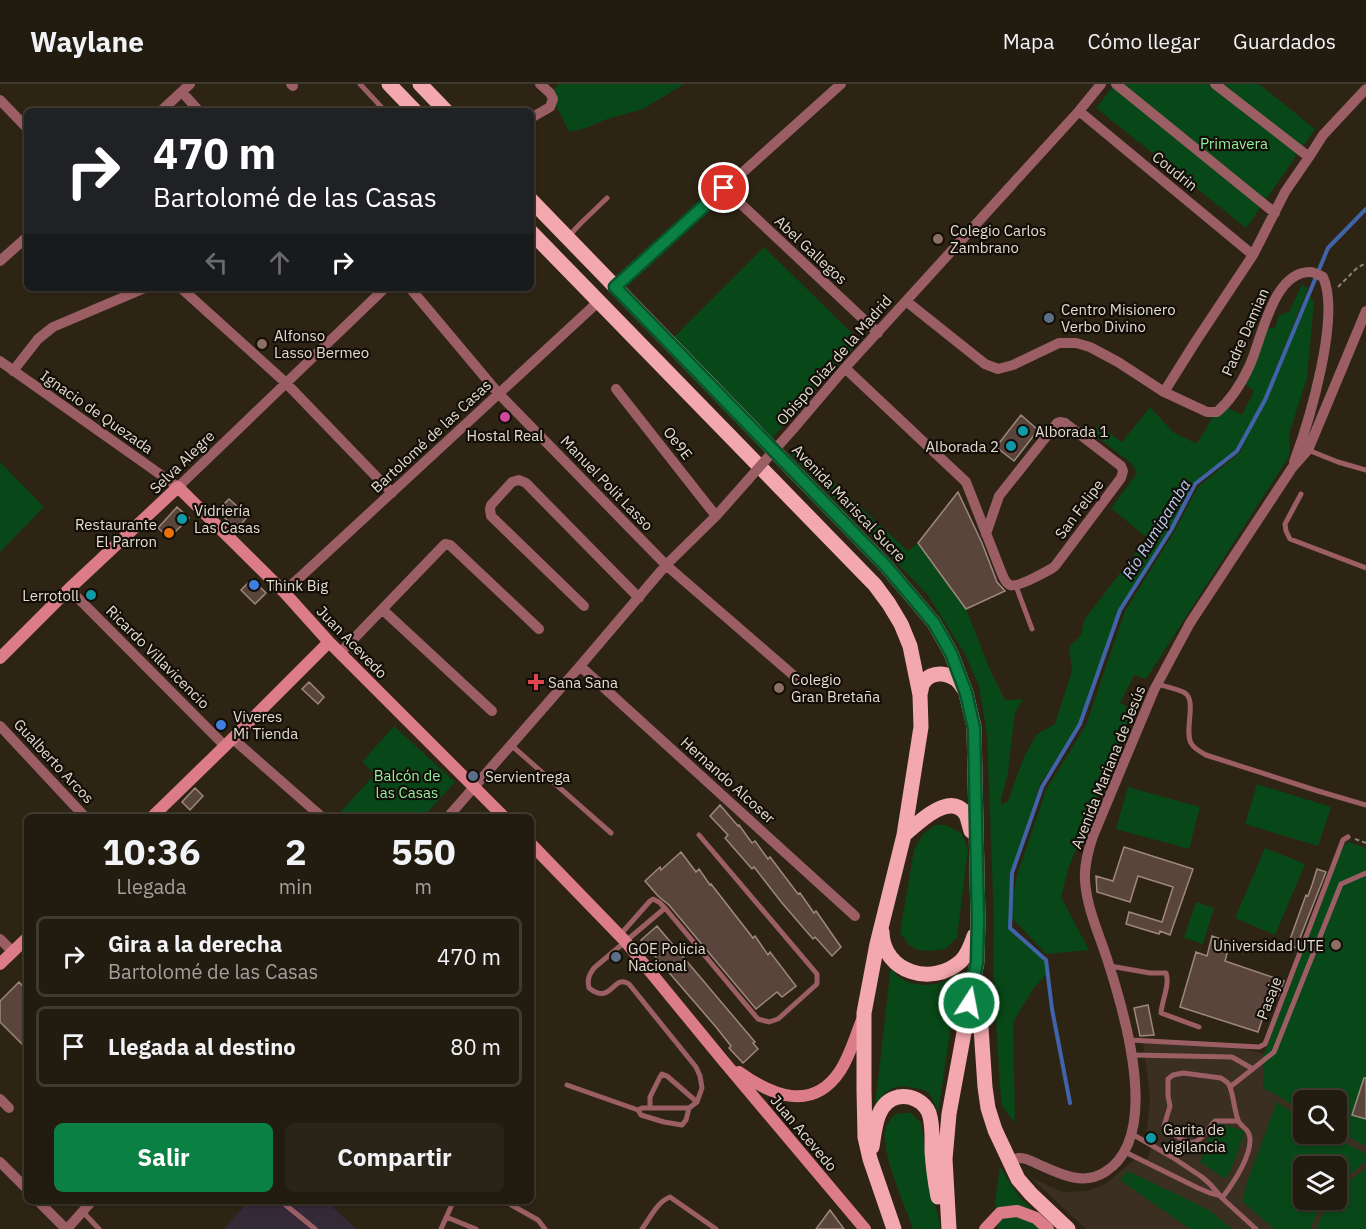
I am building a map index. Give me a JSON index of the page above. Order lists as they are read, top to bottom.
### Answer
{
  "streets": {
    "main road": ["Avenida Mariscal Sucre"],
    "street": [
      "Coudrin",
      "Abel Gallegos",
      "Padre Damian",
      "Obispo Díaz de la Madrid",
      "Ignacio de Quezada",
      "Bartolomé de las Casas",
      "Oe9E",
      "Selva Alegre",
      "Manuel Polit Lasso",
      "San Felipe",
      "Juan Acevedo",
      "Ricardo Villavicencio",
      "Gualberto Arcos",
      "Avenida Mariana de Jesús",
      "Hernando Alcoser"
    ],
    "lane": ["Pasaje"]
  },
  "crossings": [
    ["Coudrin", "Obispo Díaz de la Madrid"],
    ["Abel Gallegos", "Obispo Díaz de la Madrid"],
    ["Padre Damian", "Obispo Díaz de la Madrid"],
    ["Padre Damian", "Avenida Mariana de Jesús"],
    ["Obispo Díaz de la Madrid", "Oe9E"],
    ["Obispo Díaz de la Madrid", "Manuel Polit Lasso"],
    ["Obispo Díaz de la Madrid", "Juan Acevedo"],
    ["Obispo Díaz de la Madrid", "Hernando Alcoser"],
    ["Ignacio de Quezada", "Selva Alegre"],
    ["Ignacio de Quezada", "Juan Acevedo"],
    ["Bartolomé de las Casas", "Manuel Polit Lasso"],
    ["Bartolomé de las Casas", "Juan Acevedo"],
    ["Selva Alegre", "Juan Acevedo"],
    ["Selva Alegre", "Ricardo Villavicencio"],
    ["Avenida Mariana de Jesús", "Pasaje"]
  ],
  "water": ["Río Rumipamba"],
  "parks": ["Primavera", "Balcón de las Casas"],
  "places": {
    "other": [
      "Colegio Carlos Zambrano",
      "Centro Misionero Verbo Divino",
      "Alfonso Lasso Bermeo",
      "Hostal Real",
      "Alborada 1",
      "Alborada 2",
      "Vidriería Las Casas",
      "Restaurante El Parron",
      "Think Big",
      "Lerrotoll",
      "Colegio Gran Bretaña",
      "Viveres Mi Tienda",
      "Servientrega",
      "Universidad UTE",
      "GOE Policia Nacional",
      "Garita de vigilancia"
    ],
    "health": ["Sana Sana"]
  },
  "page": {
    "header": "Waylane",
    "nav": ["Mapa", "Cómo llegar", "Guardados"],
    "turn": ["470 m", "Bartolomé de las Casas"],
    "eta": [
      "10:36",
      "Llegada",
      "2",
      "min",
      "550",
      "m"
    ],
    "list": [
      {
        "name": "Gira a la derecha",
        "note": "Bartolomé de las Casas",
        "value": "470 m"
      },
      {
        "name": "Llegada al destino",
        "value": "80 m"
      }
    ],
    "buttons": ["Salir", "Compartir"]
  }
}
